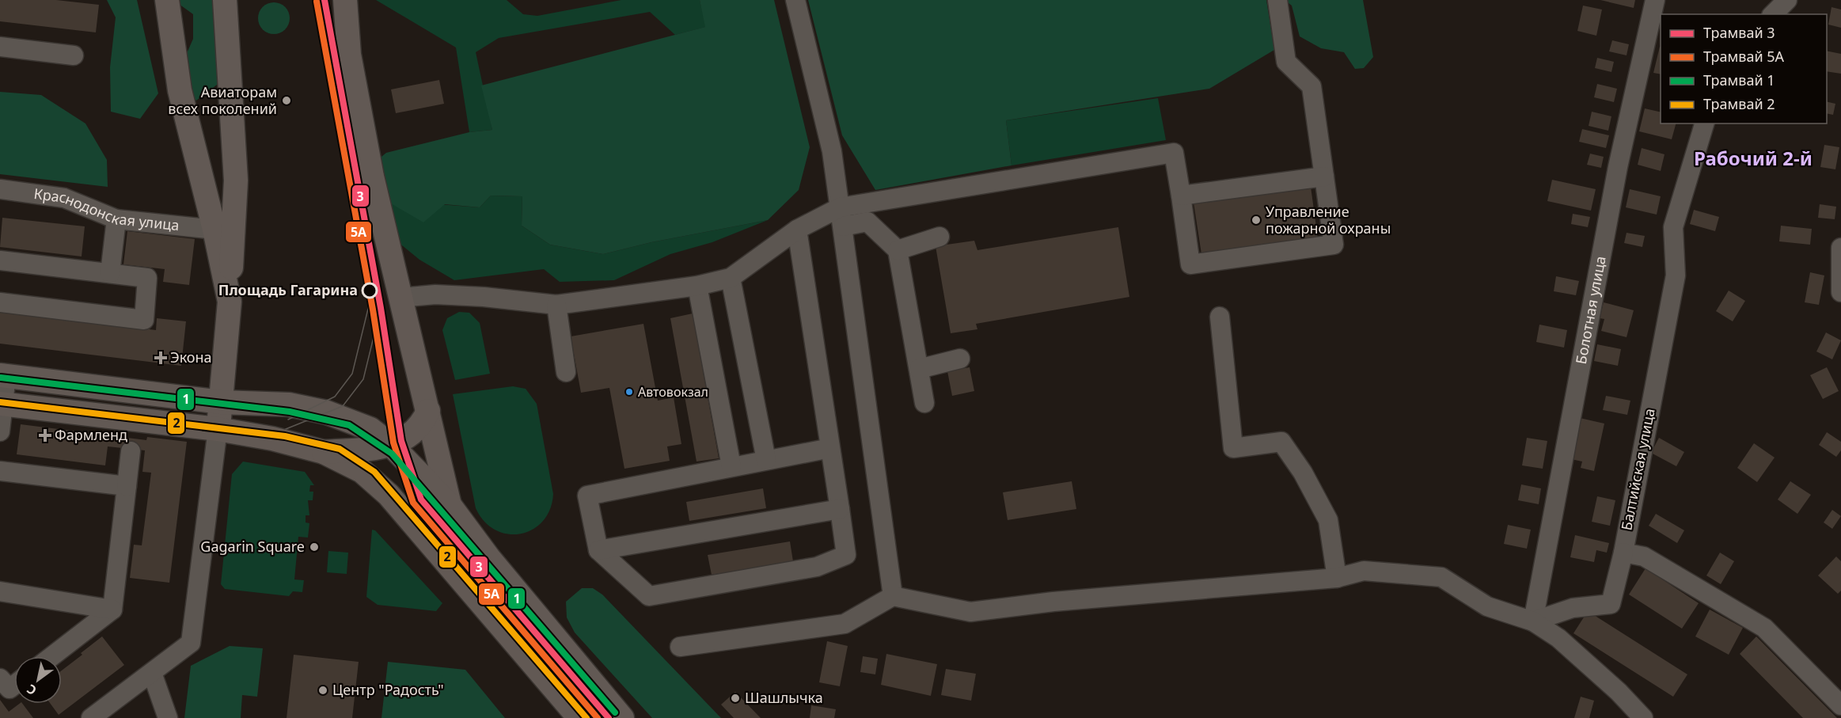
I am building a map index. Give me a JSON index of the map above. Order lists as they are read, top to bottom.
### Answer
{
  "streets": {
    "street": ["Краснодонская улица", "Болотная улица", "Балтийская улица"]
  },
  "crossings": [
    ["Болотная улица", "Балтийская улица"]
  ],
  "districts": ["Рабочий 2‑й"],
  "places": {
    "other": [
      "Авиаторам всех поколений",
      "Управление пожарной охраны",
      "Площадь Гагарина",
      "Автовокзал",
      "Gagarin Square",
      "Центр \"Радость\"",
      "Шашлычка"
    ],
    "health": ["Экона", "Фармленд"]
  },
  "lines": [
    "tram line 3",
    "tram line 5А",
    "tram line 1",
    "tram line 2"
  ],
  "legend": [
    "Трамвай 3",
    "Трамвай 5А",
    "Трамвай 1",
    "Трамвай 2"
  ],
  "north": "bottom left"
}
